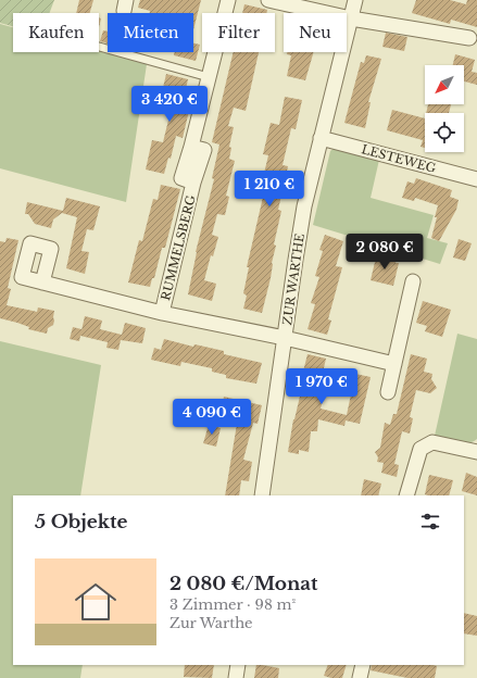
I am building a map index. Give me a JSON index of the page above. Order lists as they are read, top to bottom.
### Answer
{
  "streets": {
    "street": ["LESTEWEG", "RUMMELSBERG", "ZUR WARTHE"]
  },
  "crossings": [
    ["LESTEWEG", "ZUR WARTHE"],
    ["RUMMELSBERG", "ZUR WARTHE"]
  ],
  "north": "bottom left",
  "page": {
    "chip": [
      "Kaufen",
      "Mieten",
      "Filter",
      "Neu"
    ],
    "price": [
      "3 420 €",
      "1 210 €",
      "2 080 €",
      "1 970 €",
      "4 090 €"
    ],
    "heading": "5 Objekte",
    "list": [
      {
        "name": "2 080 €/Monat",
        "note": "3 Zimmer · 98 m² · Zur Warthe"
      }
    ]
  }
}
